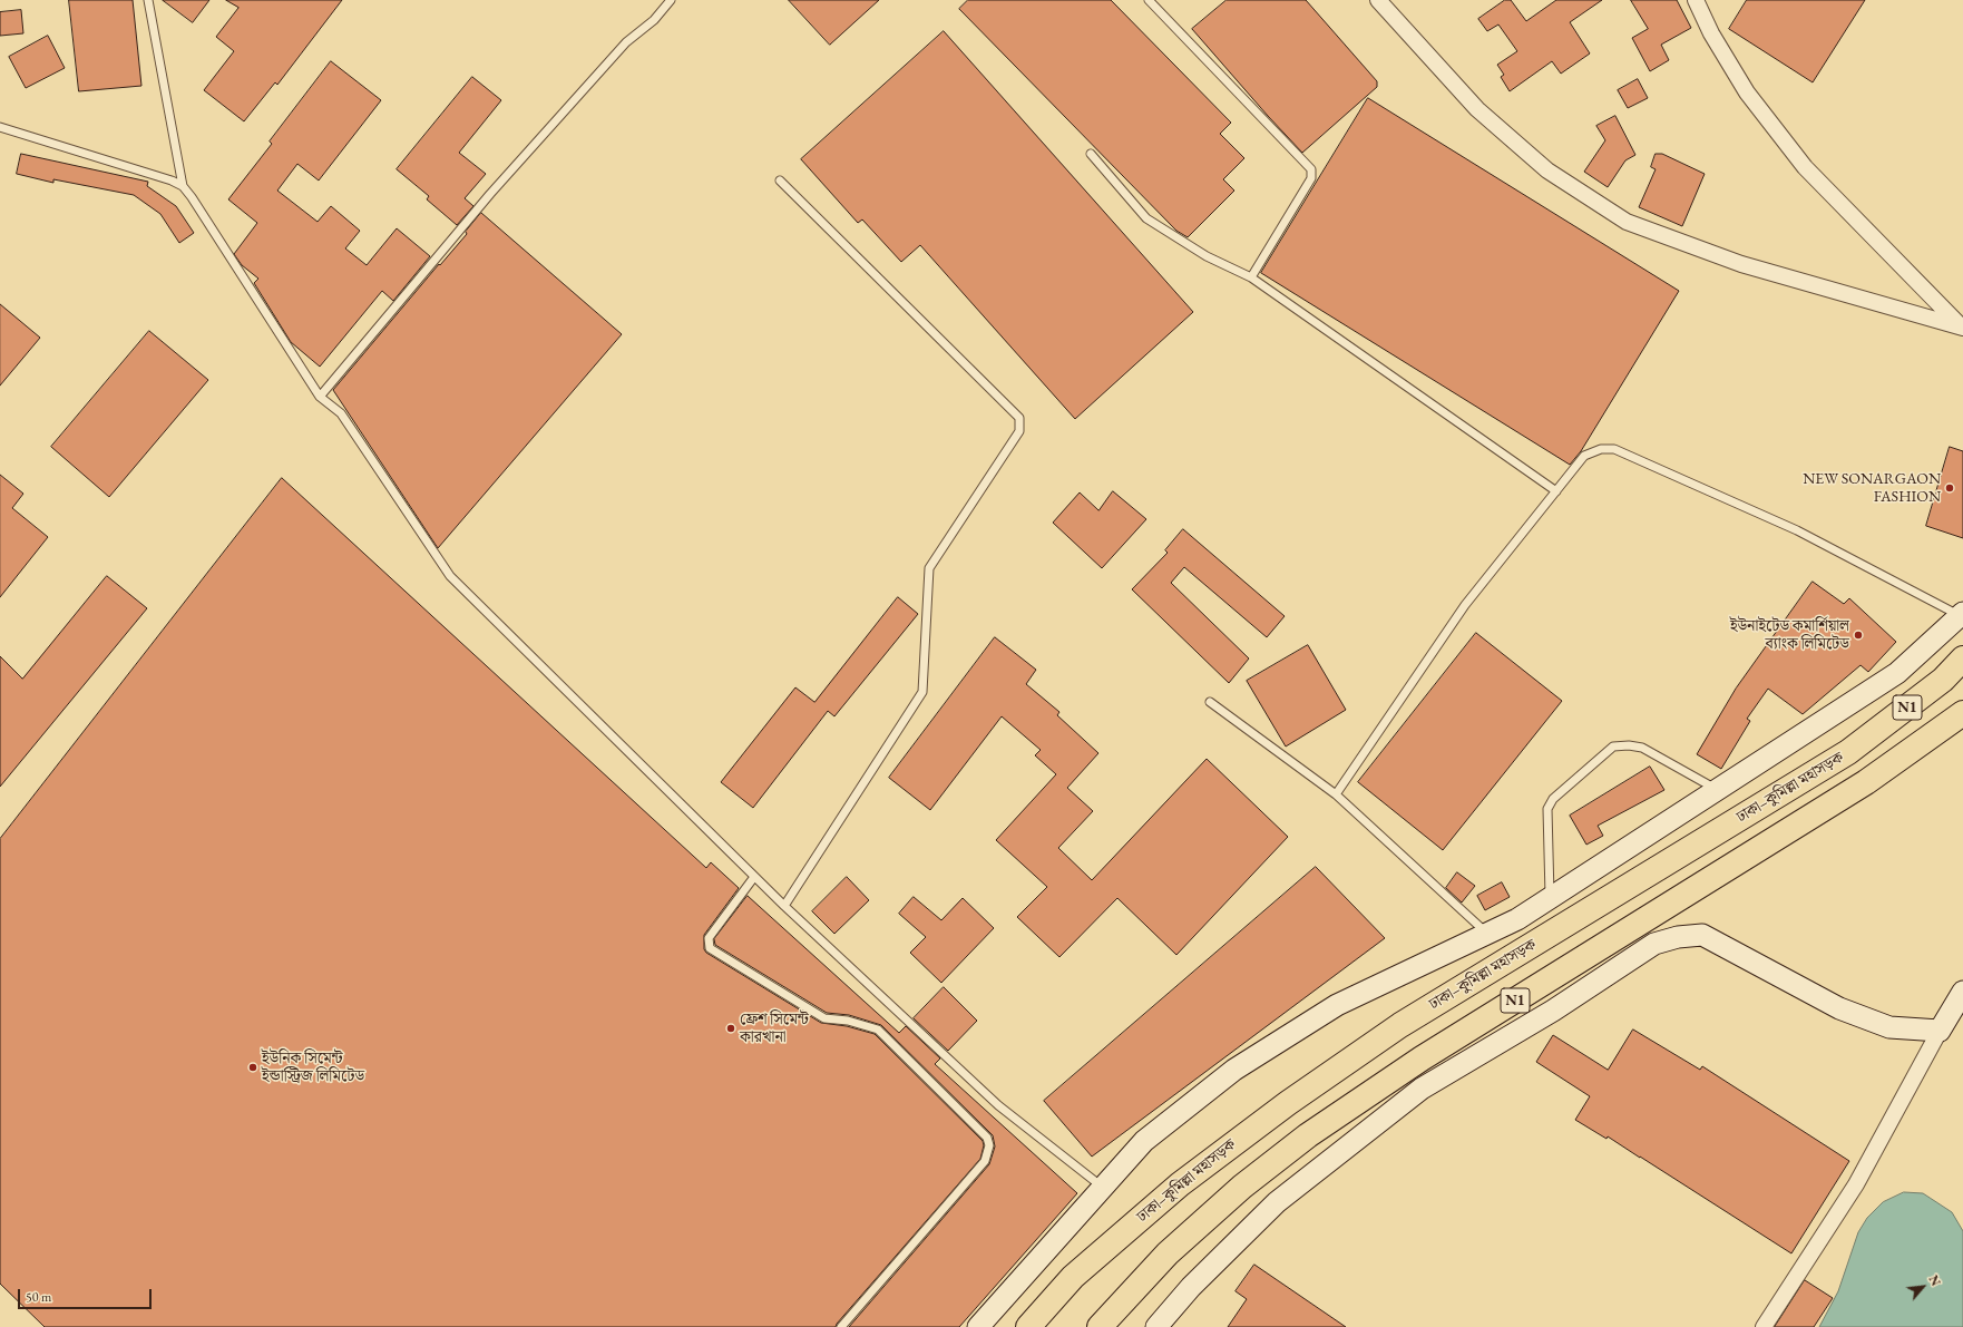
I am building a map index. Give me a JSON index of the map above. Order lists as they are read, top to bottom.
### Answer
{
  "streets": {
    "highway": ["N1", "ঢাকা–কুমিল্লা মহাসড়ক"]
  },
  "places": [
    "NEW SONARGAON FASHION",
    "ইউনাইটেড কমার্শিয়াল ব্যাংক লিমিটেড",
    "ফ্রেশ সিমেন্ট কারখানা",
    "ইউনিক সিমেন্ট ইন্ডাস্ট্রিজ লিমিটেড"
  ],
  "scale_bar": "50 m",
  "north": "top right"
}
